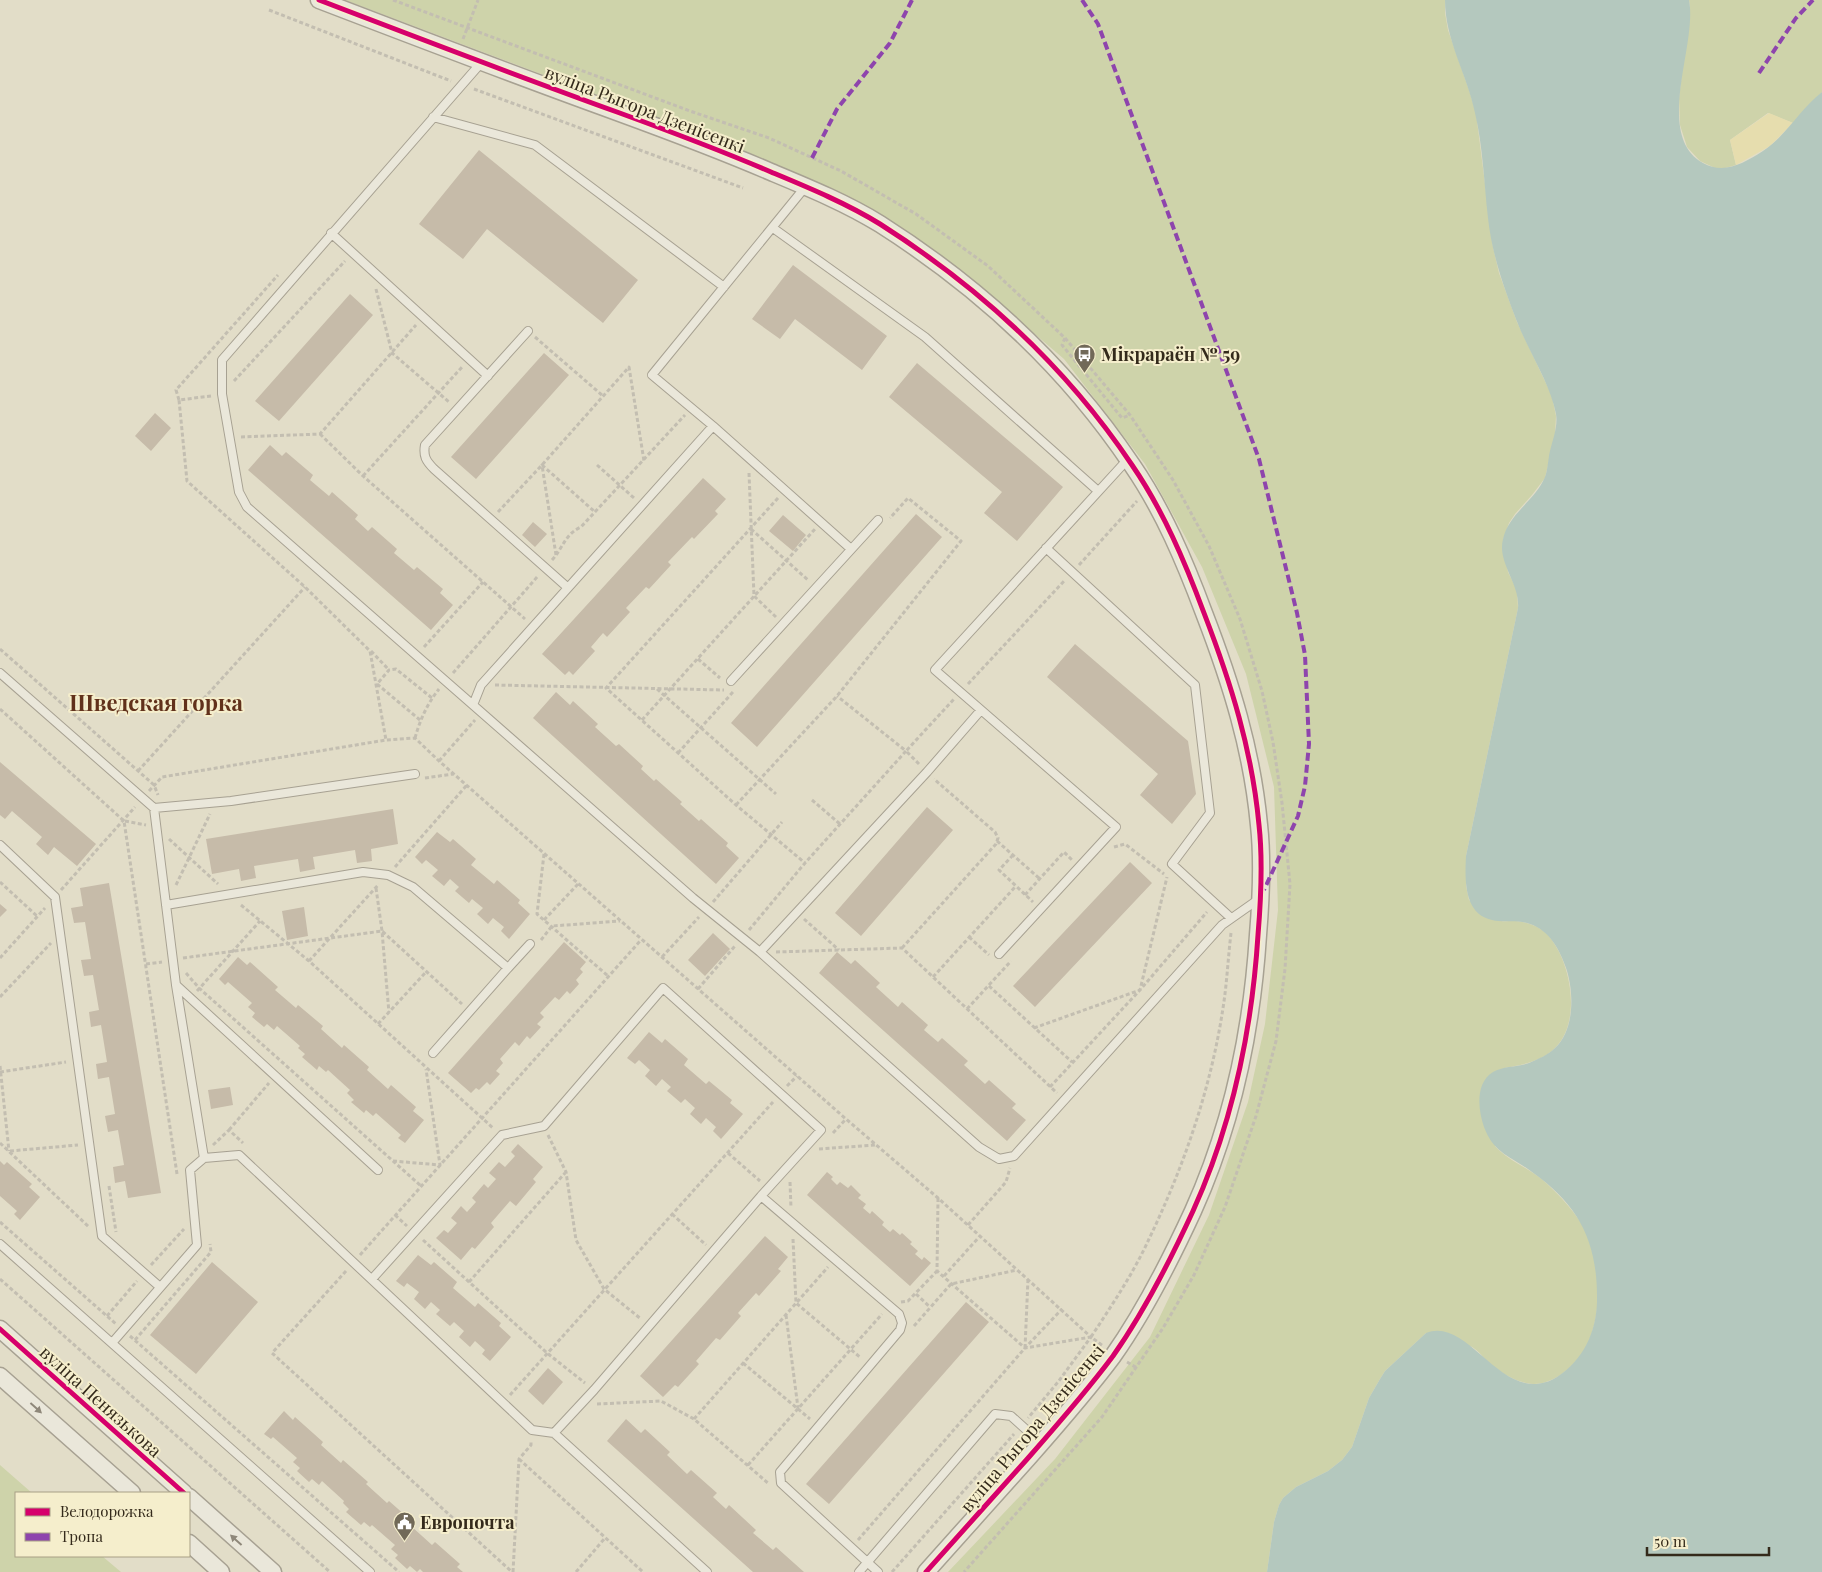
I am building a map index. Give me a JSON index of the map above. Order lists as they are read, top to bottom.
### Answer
{
  "streets": {
    "street": ["вуліца Рыгора Дзенісенкі", "вуліца Пенязькова"]
  },
  "districts": ["Шведская горка"],
  "places": {
    "bus stop": ["Мікрараён № 59"],
    "public building": ["Европочта"]
  },
  "legend": ["Велодорожка", "Тропа"],
  "scale_bar": "50 m"
}
